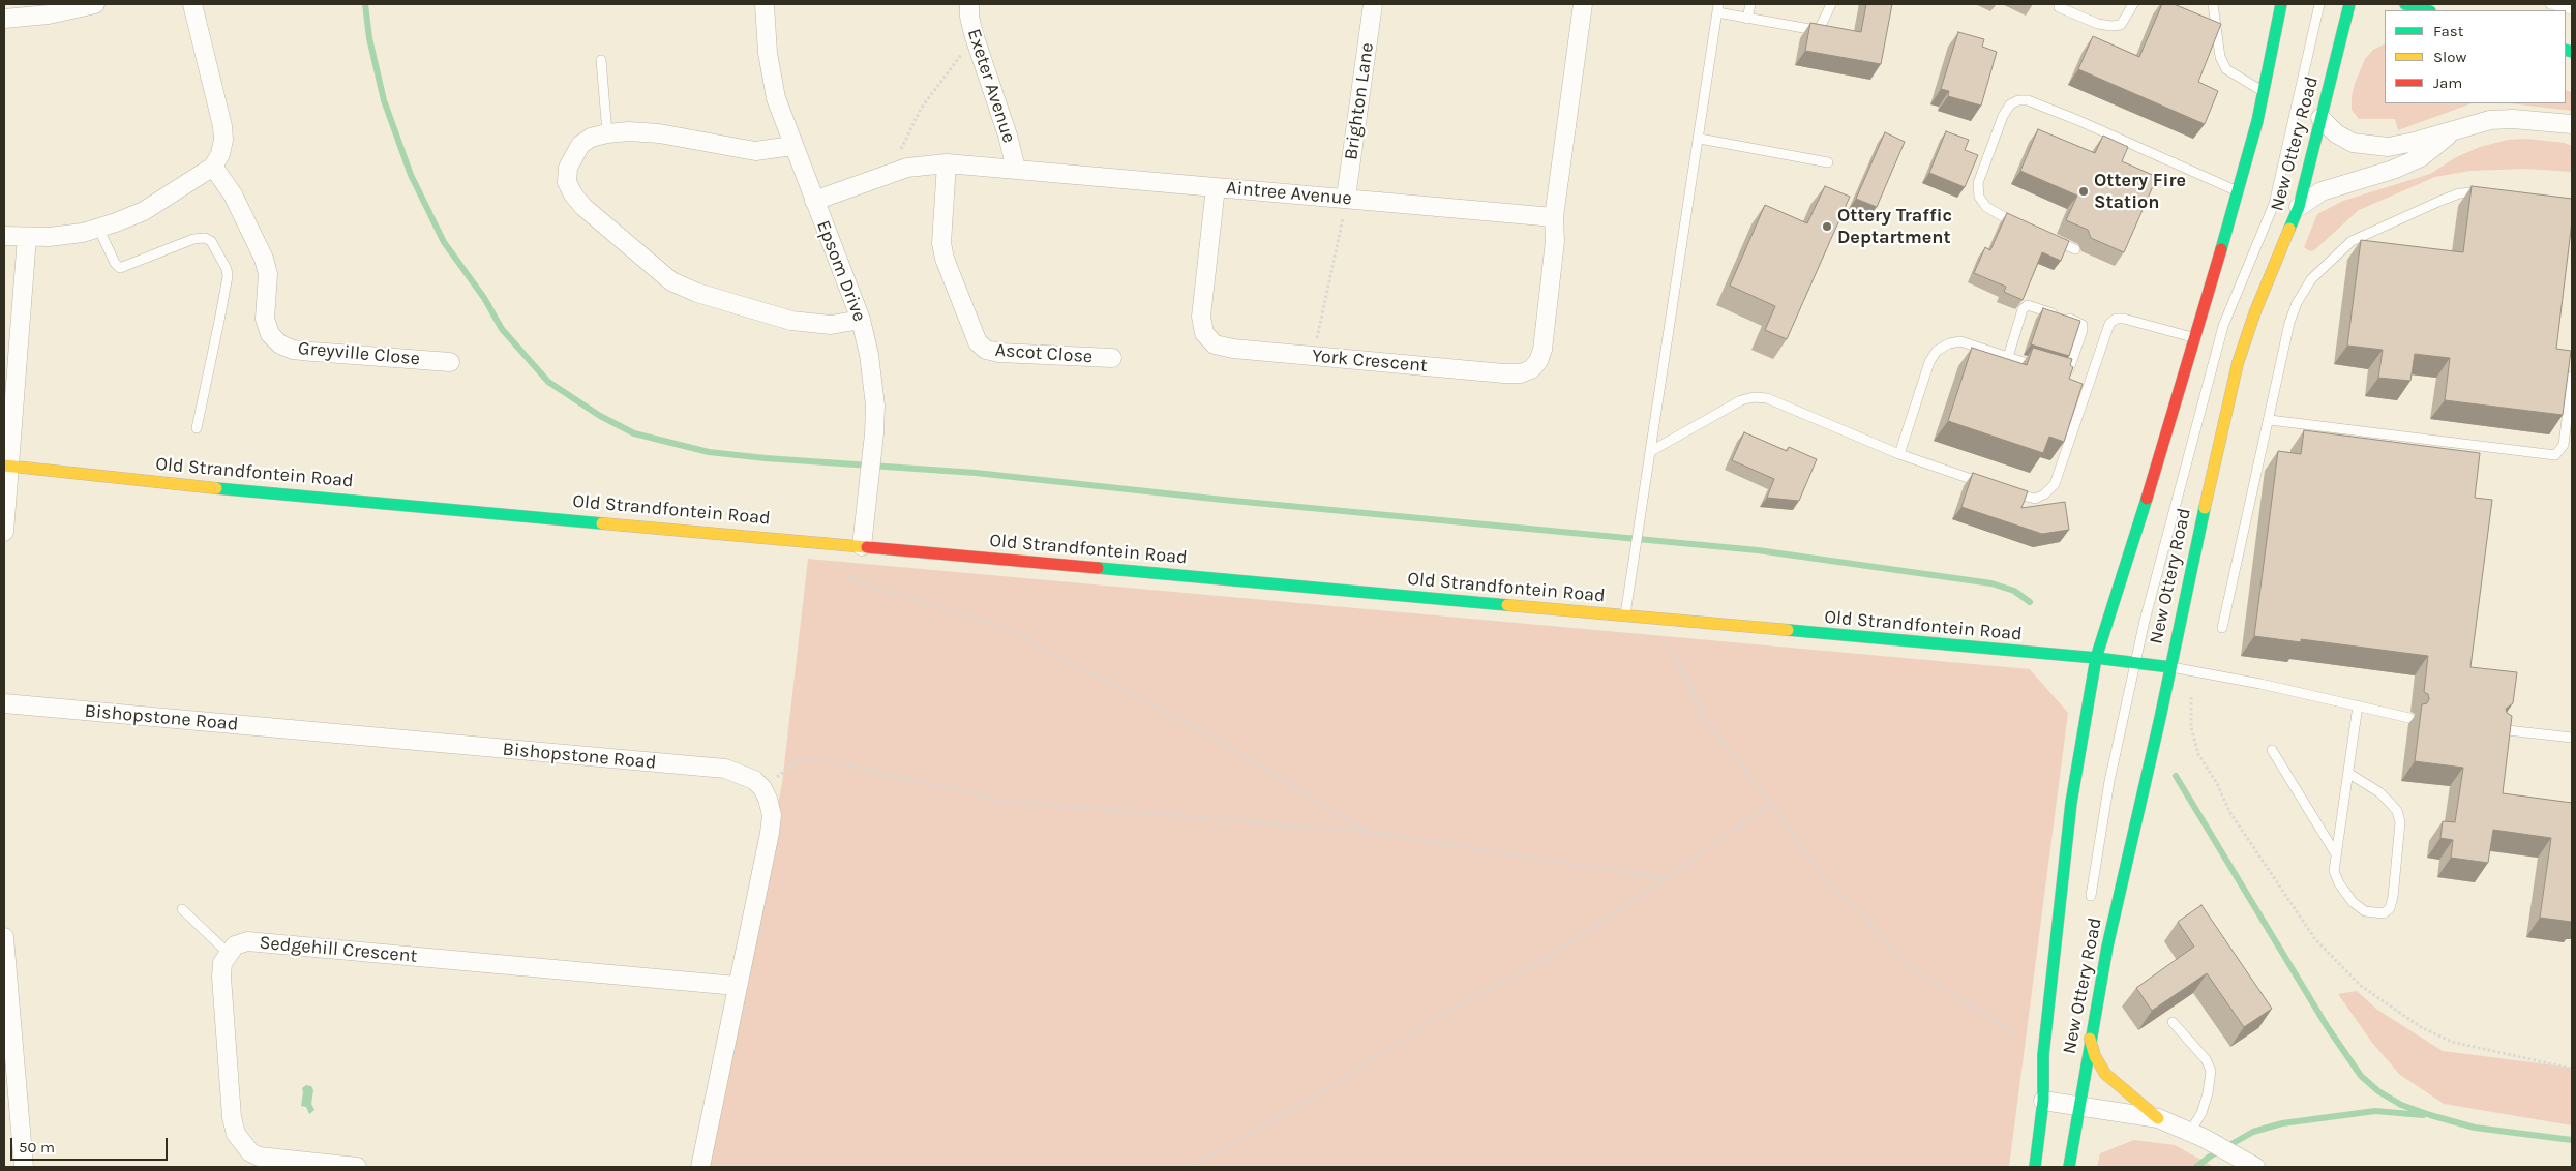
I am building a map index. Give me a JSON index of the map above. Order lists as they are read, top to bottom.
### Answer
{
  "streets": {
    "main road": ["New Ottery Road", "Old Strandfontein Road"],
    "street": [
      "Exeter Avenue",
      "Brighton Lane",
      "Aintree Avenue",
      "Epsom Drive",
      "Greyville Close",
      "Ascot Close",
      "York Crescent",
      "Bishopstone Road",
      "Sedgehill Crescent"
    ]
  },
  "crossings": [
    ["Exeter Avenue", "Aintree Avenue"],
    ["Brighton Lane", "Aintree Avenue"],
    ["New Ottery Road", "Old Strandfontein Road"],
    ["Aintree Avenue", "Epsom Drive"],
    ["Aintree Avenue", "Ascot Close"],
    ["Aintree Avenue", "York Crescent"],
    ["Epsom Drive", "Old Strandfontein Road"]
  ],
  "places": ["Ottery Fire Station", "Ottery Traffic Deptartment"],
  "legend": ["Fast", "Slow", "Jam"],
  "scale_bar": "50 m"
}
